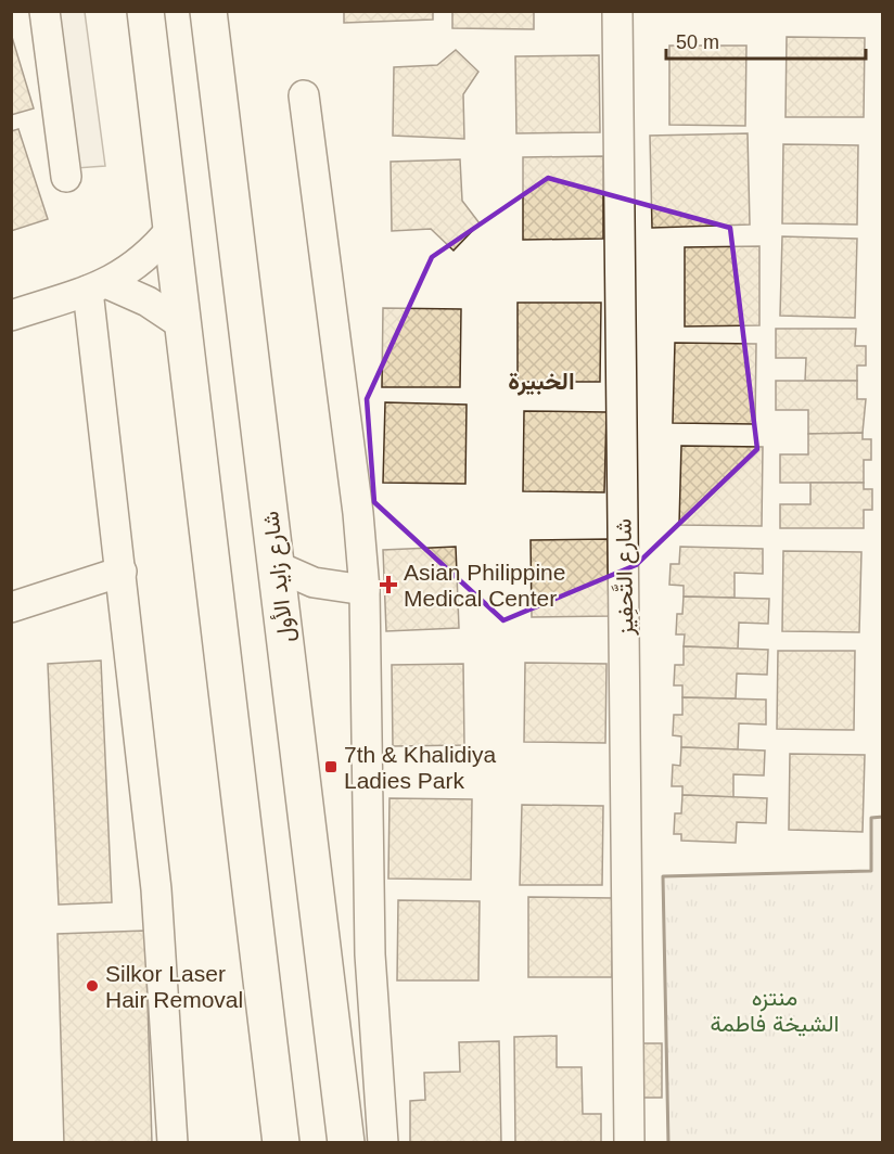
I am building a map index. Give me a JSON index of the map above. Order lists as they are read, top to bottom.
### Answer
{
  "streets": {
    "main road": ["شارع زايد الأول"],
    "street": ["شارع التَّحفِيز"]
  },
  "districts": ["الخبيرة"],
  "parks": ["منتزه الشيخة فاطمة"],
  "places": {
    "health": ["Asian Philippine Medical Center"],
    "transit": ["7th & Khalidiya Ladies Park"],
    "other": ["Silkor Laser Hair Removal"]
  },
  "scale_bar": "50 m"
}
